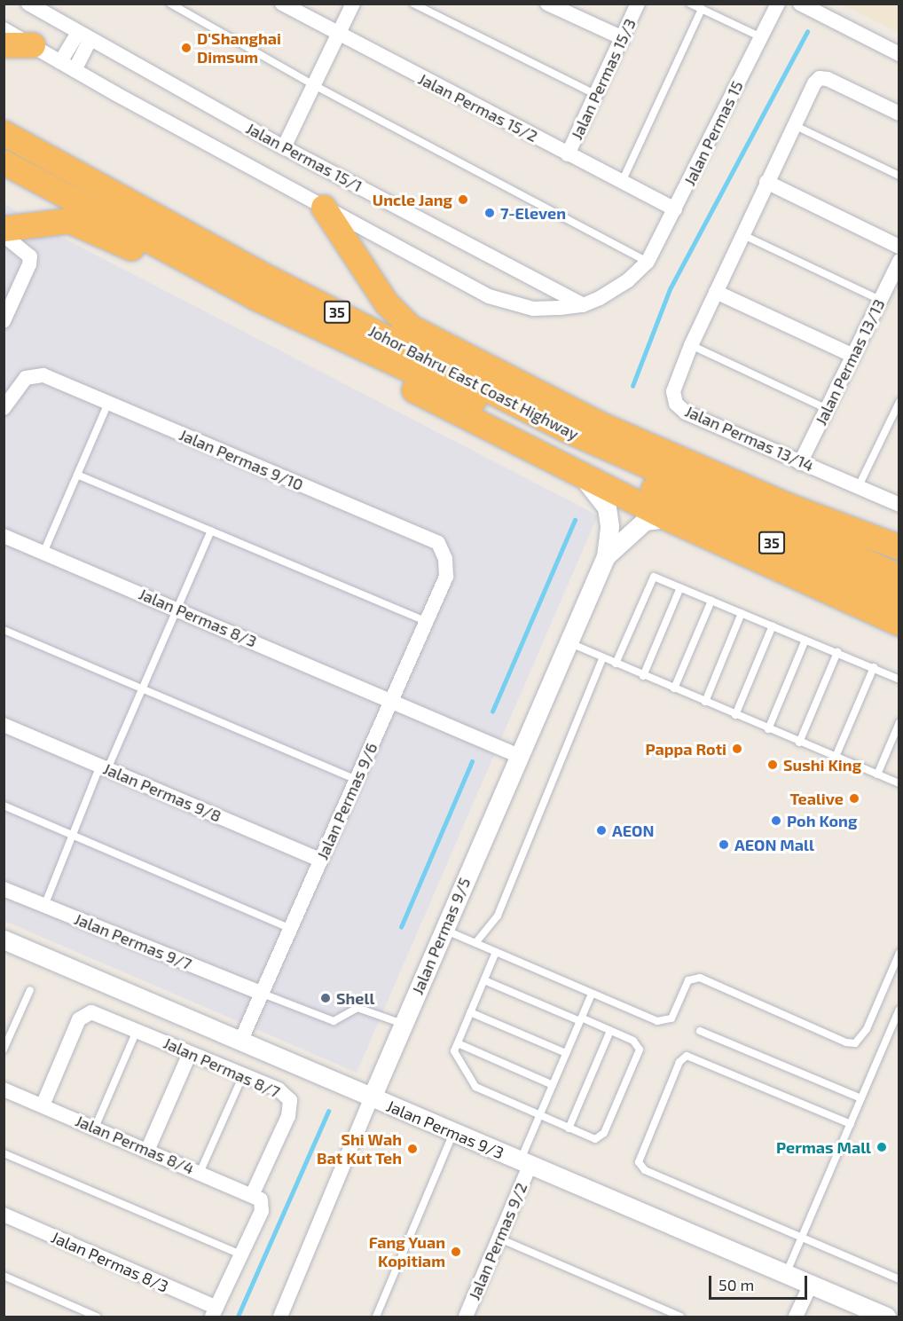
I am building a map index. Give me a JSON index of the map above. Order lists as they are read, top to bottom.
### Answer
{
  "streets": {
    "highway": ["35", "Johor Bahru East Coast Highway"],
    "street": [
      "Jalan Permas 15/3",
      "Jalan Permas 15/2",
      "Jalan Permas 15",
      "Jalan Permas 15/1",
      "Jalan Permas 13/13",
      "Jalan Permas 13/14",
      "Jalan Permas 9/10",
      "Jalan Permas 8/3",
      "Jalan Permas 9/8",
      "Jalan Permas 9/6",
      "Jalan Permas 9/5",
      "Jalan Permas 9/7",
      "Jalan Permas 8/7",
      "Jalan Permas 9/3",
      "Jalan Permas 8/4",
      "Jalan Permas 9/2"
    ]
  },
  "crossings": [
    ["Jalan Permas 15/3", "Jalan Permas 15/2"],
    ["Jalan Permas 15/2", "Jalan Permas 15"],
    ["Jalan Permas 13/13", "Jalan Permas 13/14"],
    ["Jalan Permas 9/10", "Jalan Permas 9/6"],
    ["Jalan Permas 8/3", "Jalan Permas 9/6"],
    ["Jalan Permas 8/3", "Jalan Permas 9/5"],
    ["Jalan Permas 9/8", "Jalan Permas 9/6"],
    ["Jalan Permas 9/6", "Jalan Permas 9/7"],
    ["Jalan Permas 9/6", "Jalan Permas 9/3"],
    ["Jalan Permas 9/5", "Jalan Permas 9/3"],
    ["Jalan Permas 8/7", "Jalan Permas 8/4"],
    ["Jalan Permas 9/3", "Jalan Permas 9/2"]
  ],
  "places": [
    "D'Shanghai Dimsum",
    "Uncle Jang",
    "7-Eleven",
    "Pappa Roti",
    "Sushi King",
    "Tealive",
    "Poh Kong",
    "AEON",
    "AEON Mall",
    "Shell",
    "Permas Mall",
    "Shi Wah Bat Kut Teh",
    "Fang Yuan Kopitiam"
  ],
  "scale_bar": "50 m"
}
